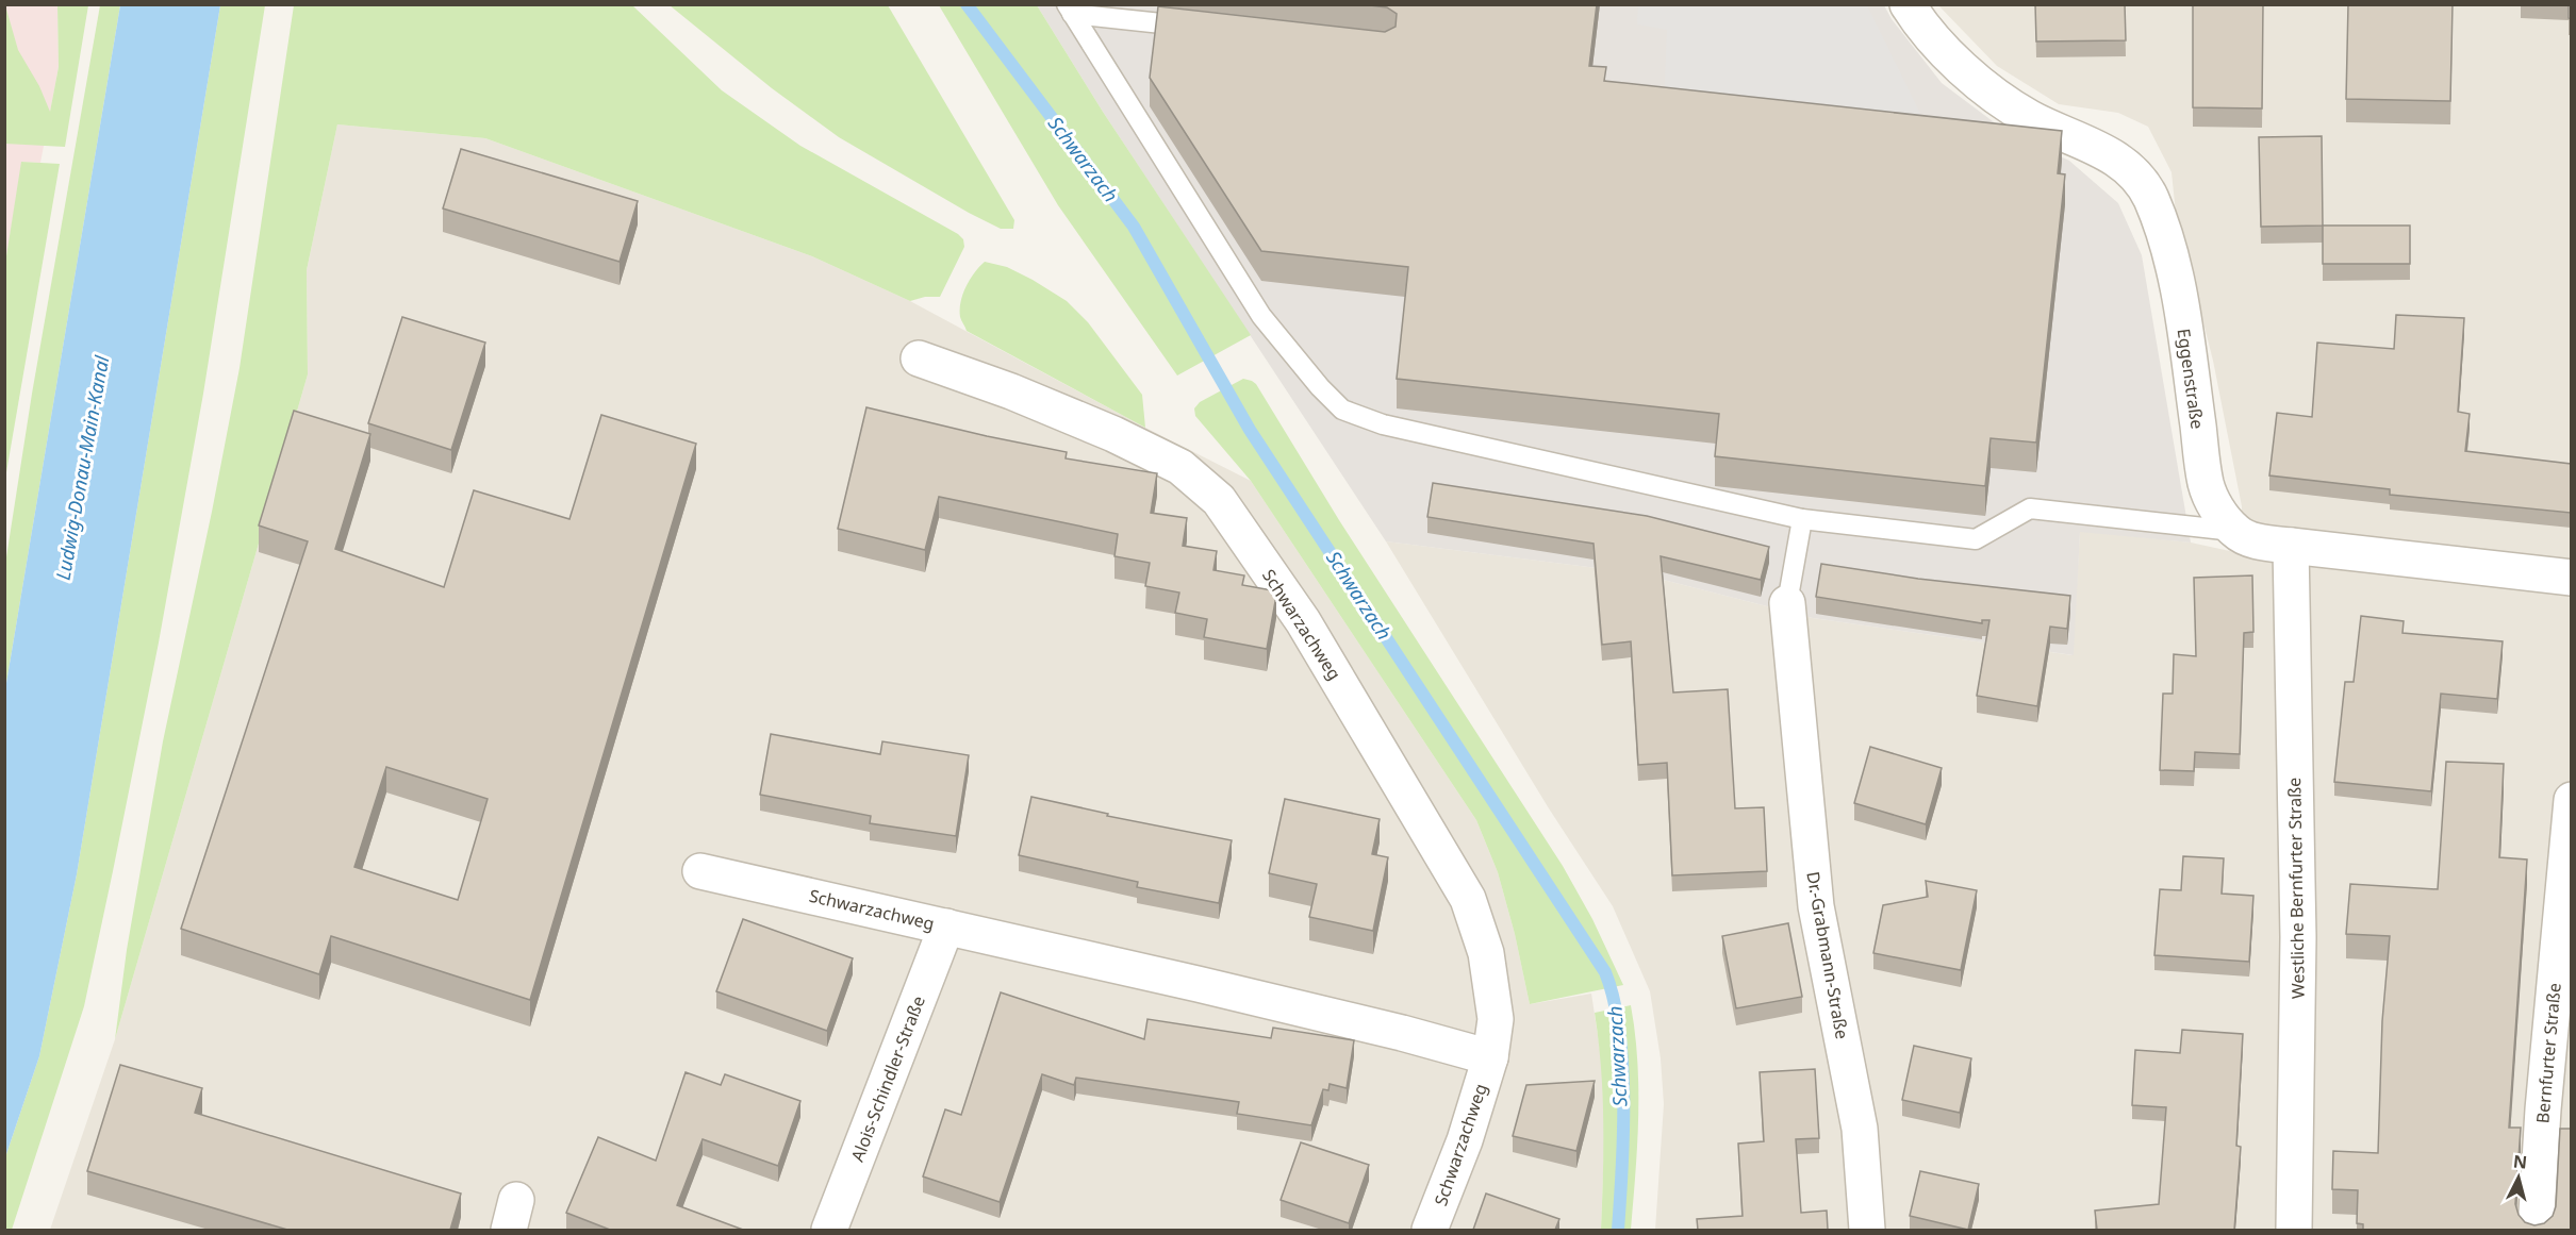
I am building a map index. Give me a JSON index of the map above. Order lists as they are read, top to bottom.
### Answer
{
  "streets": {
    "street": [
      "Eggenstraße",
      "Schwarzachweg",
      "Westliche Bernfurter Straße",
      "Dr.-Grabmann-Straße",
      "Bernfurter Straße",
      "Alois-Schindler-Straße"
    ]
  },
  "crossings": [
    ["Schwarzachweg", "Alois-Schindler-Straße"]
  ],
  "water": ["Schwarzach", "Ludwig-Donau-Main-Kanal"],
  "north": "top"
}
